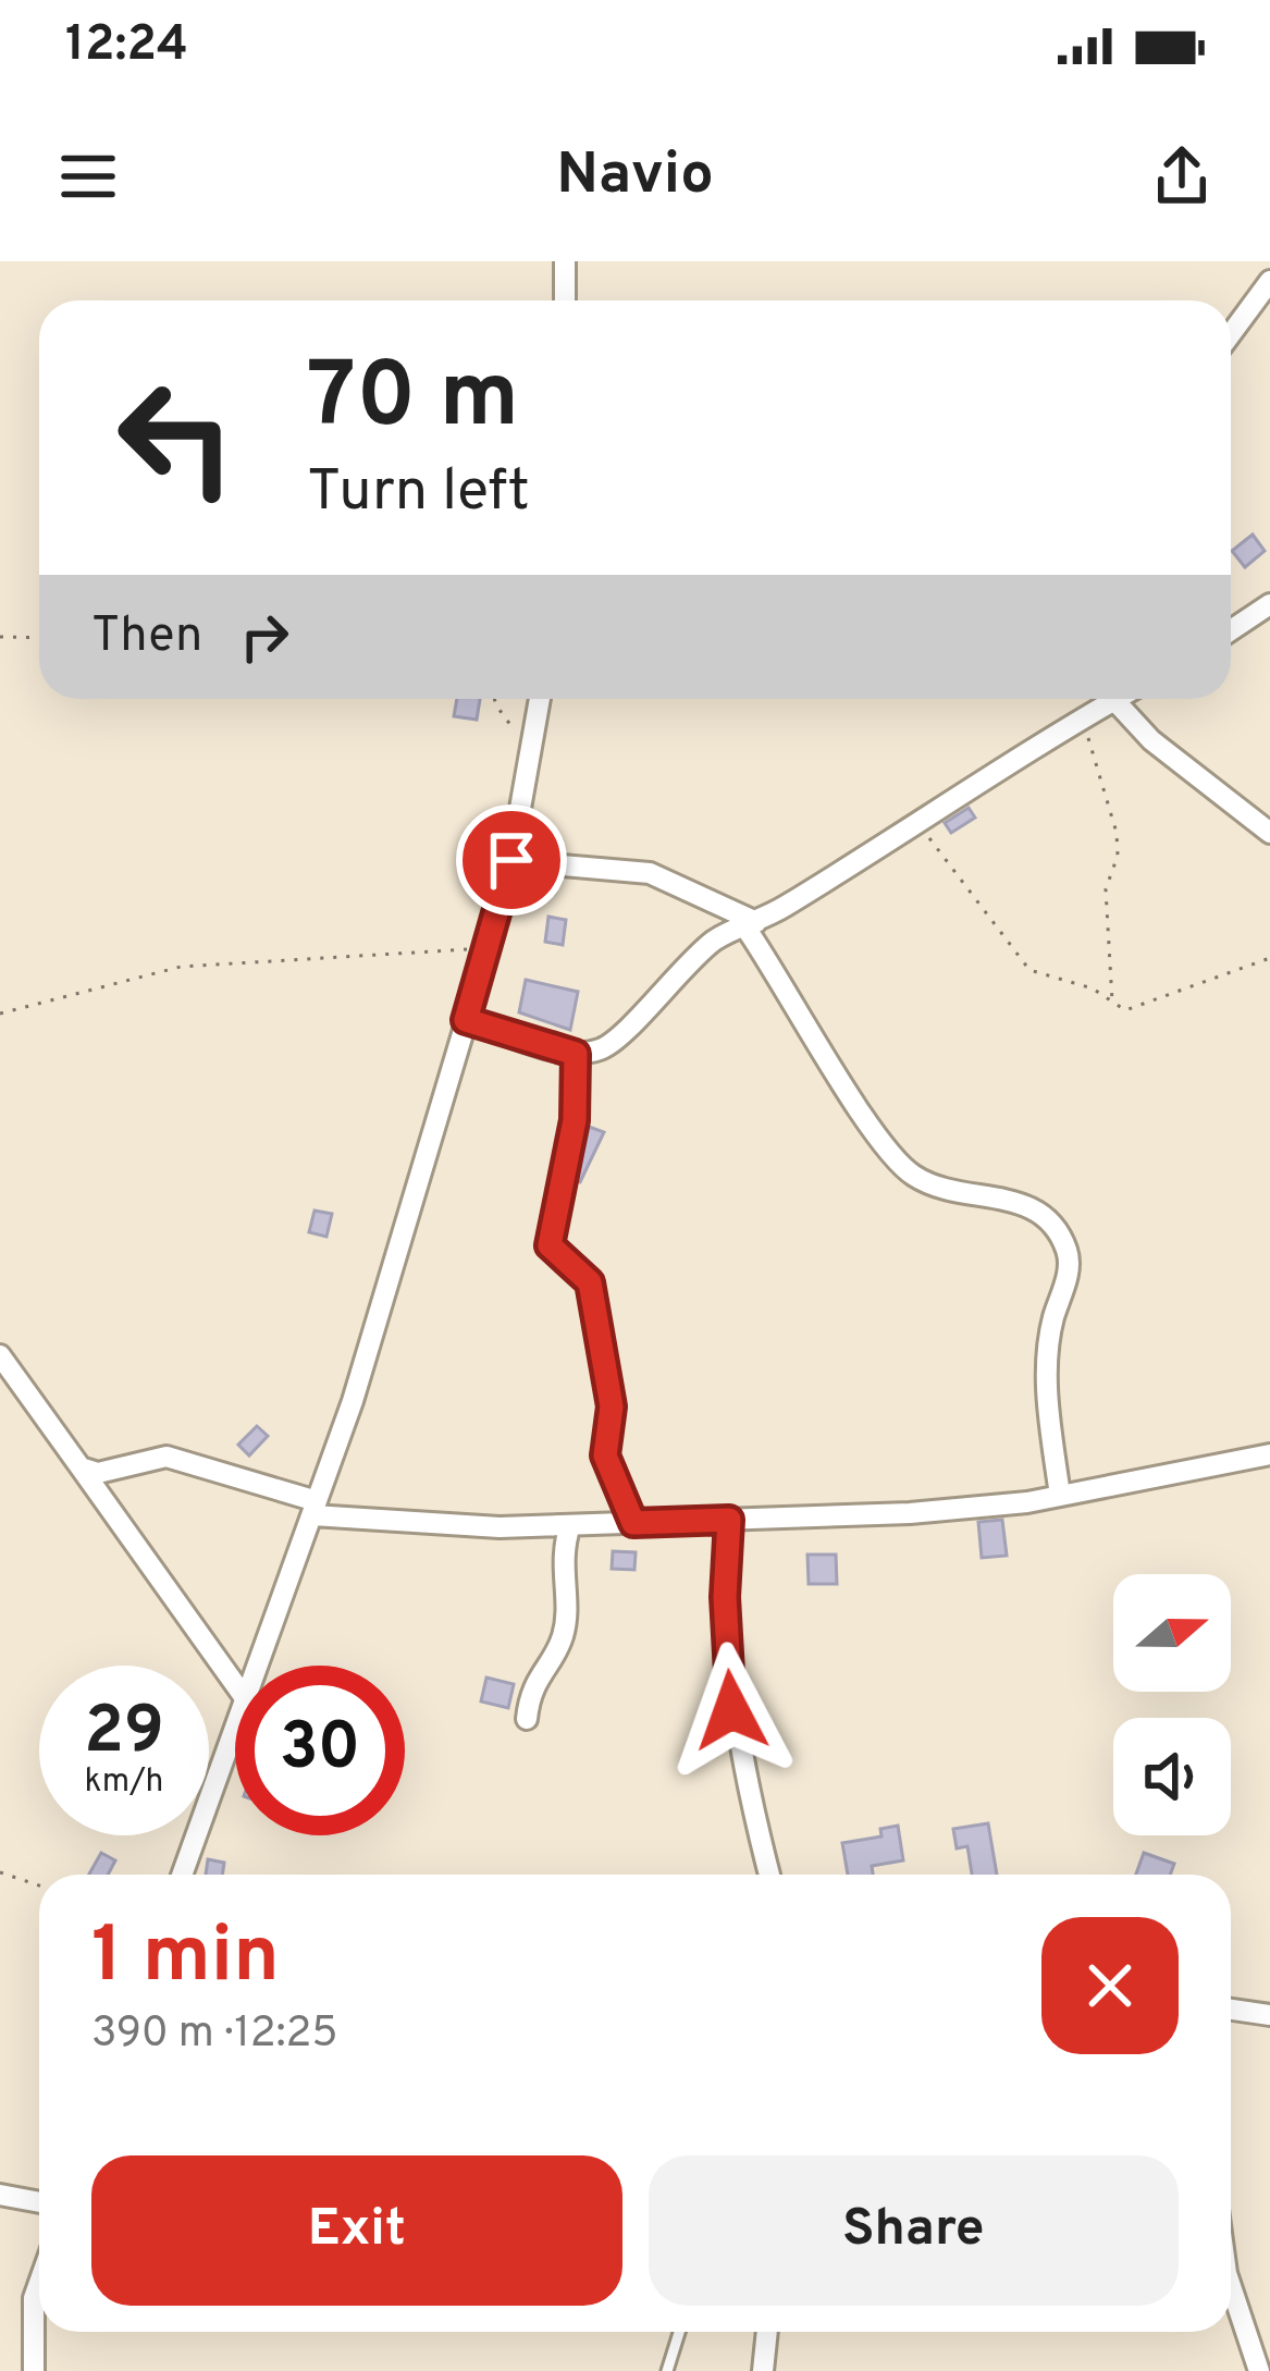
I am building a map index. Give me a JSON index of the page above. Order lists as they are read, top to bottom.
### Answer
{
  "north": "right",
  "page": {
    "status": "12:24",
    "header": "Navio",
    "turn": ["70 m", "Turn left"],
    "then": "Then",
    "speed": "29 km/h",
    "limit": "30",
    "heading": ["1 min", "390 m · 12:25"],
    "buttons": ["Exit", "Share"]
  }
}
